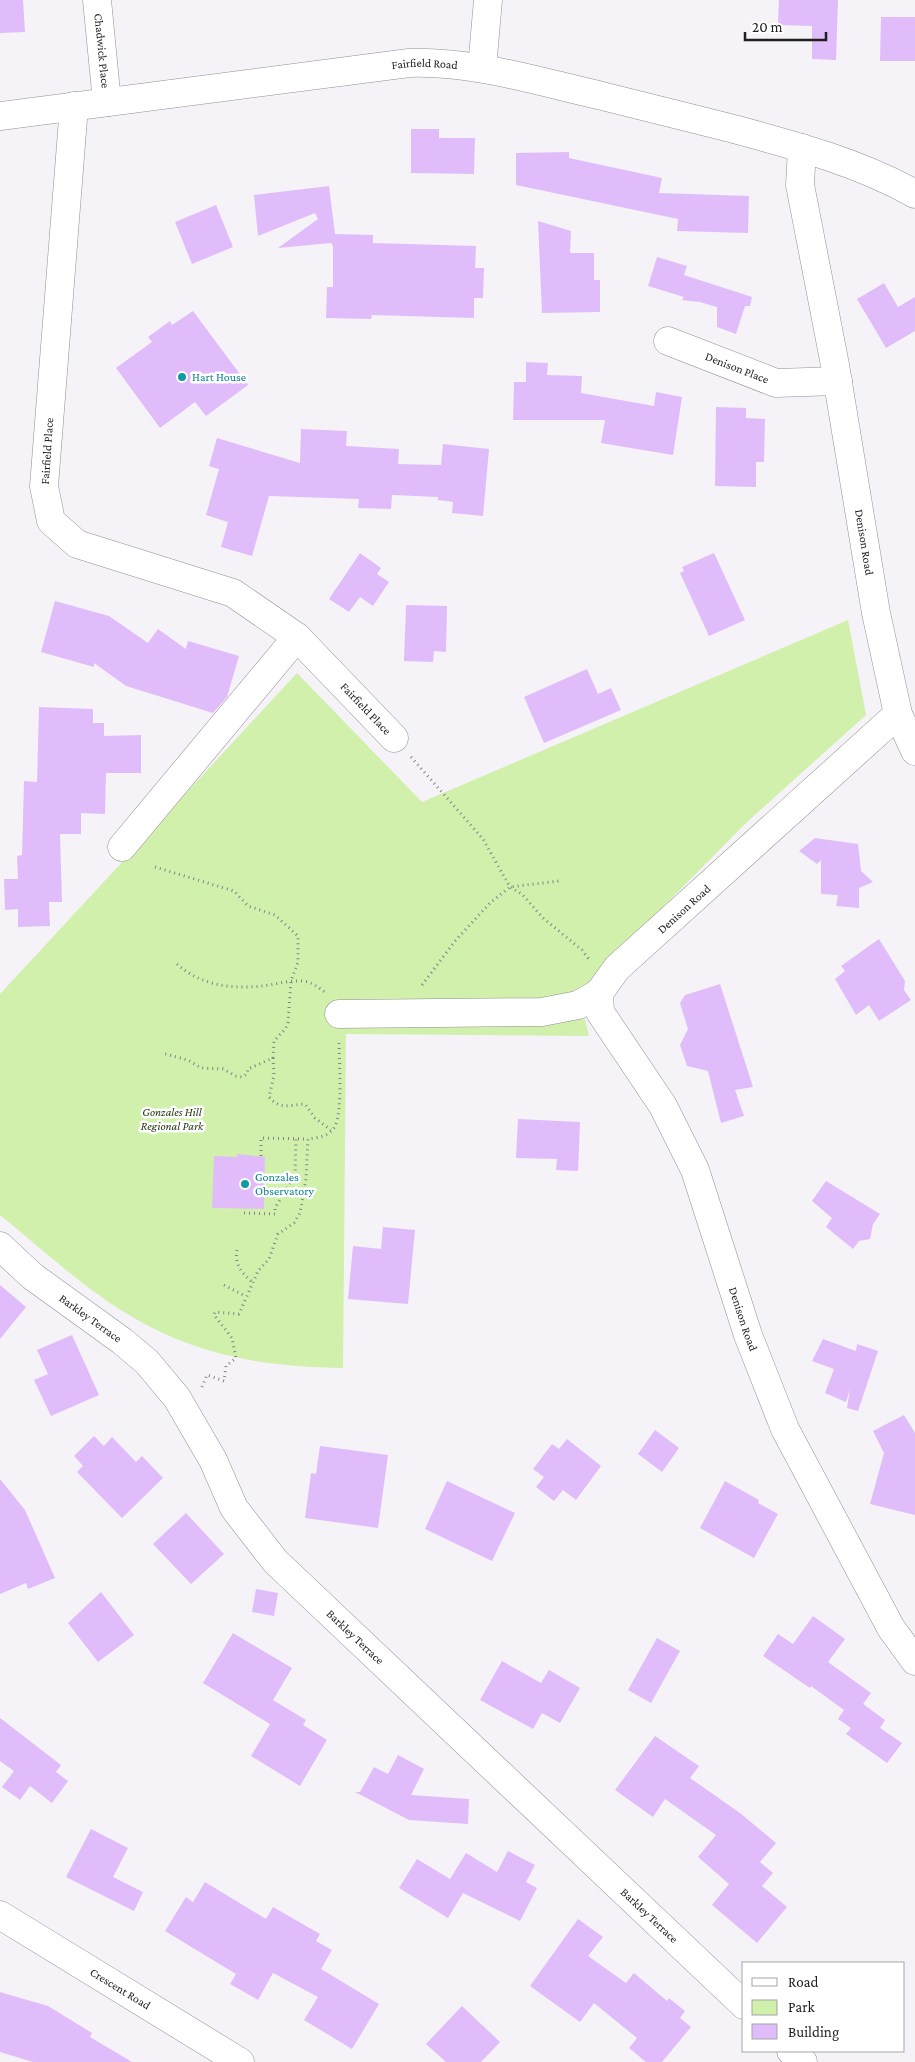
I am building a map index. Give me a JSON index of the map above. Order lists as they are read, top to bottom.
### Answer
{
  "streets": {
    "street": [
      "Chadwick Place",
      "Fairfield Road",
      "Denison Place",
      "Fairfield Place",
      "Denison Road",
      "Barkley Terrace",
      "Crescent Road"
    ]
  },
  "crossings": [
    ["Chadwick Place", "Fairfield Road"],
    ["Fairfield Road", "Fairfield Place"],
    ["Fairfield Road", "Denison Road"],
    ["Denison Place", "Denison Road"]
  ],
  "parks": ["Gonzales Hill Regional Park"],
  "places": ["Hart House", "Gonzales Observatory"],
  "legend": ["Road", "Park", "Building"],
  "scale_bar": "20 m"
}
